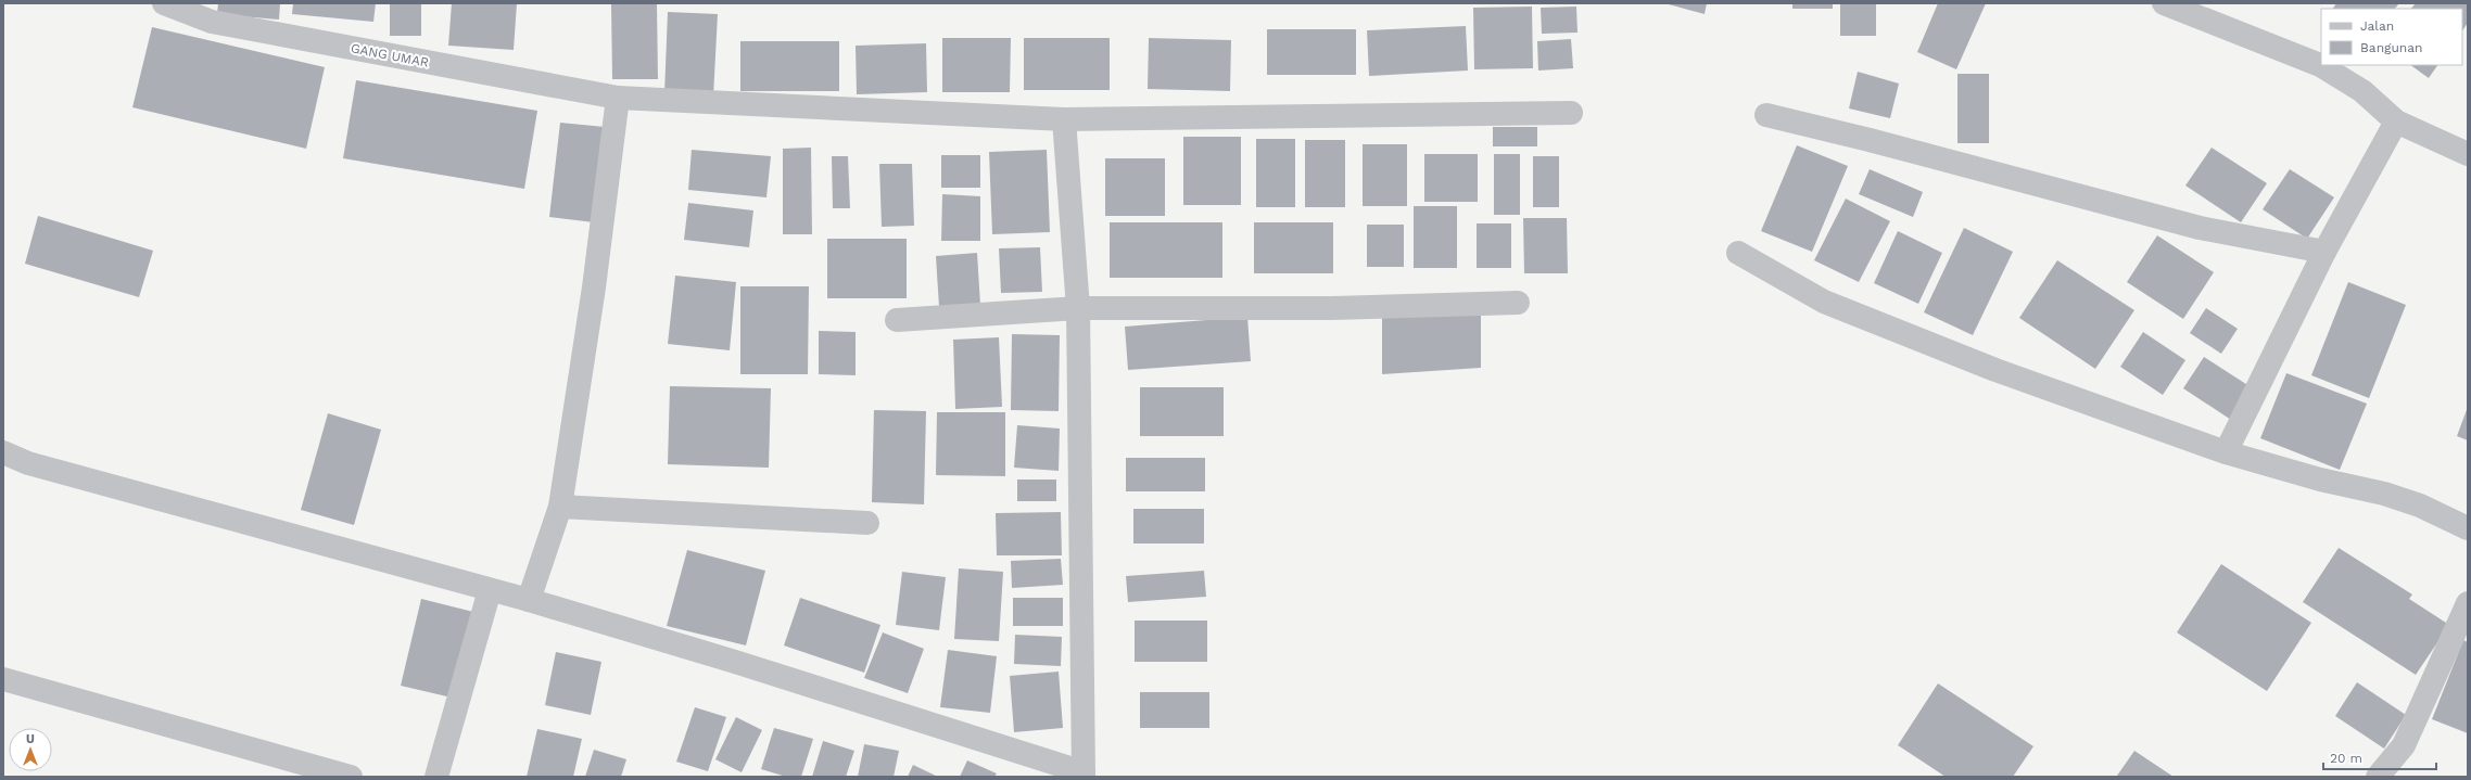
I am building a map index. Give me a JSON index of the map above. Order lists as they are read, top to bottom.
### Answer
{
  "streets": {
    "street": ["GANG UMAR"]
  },
  "legend": ["Jalan", "Bangunan"],
  "scale_bar": "20 m",
  "north": "top"
}
